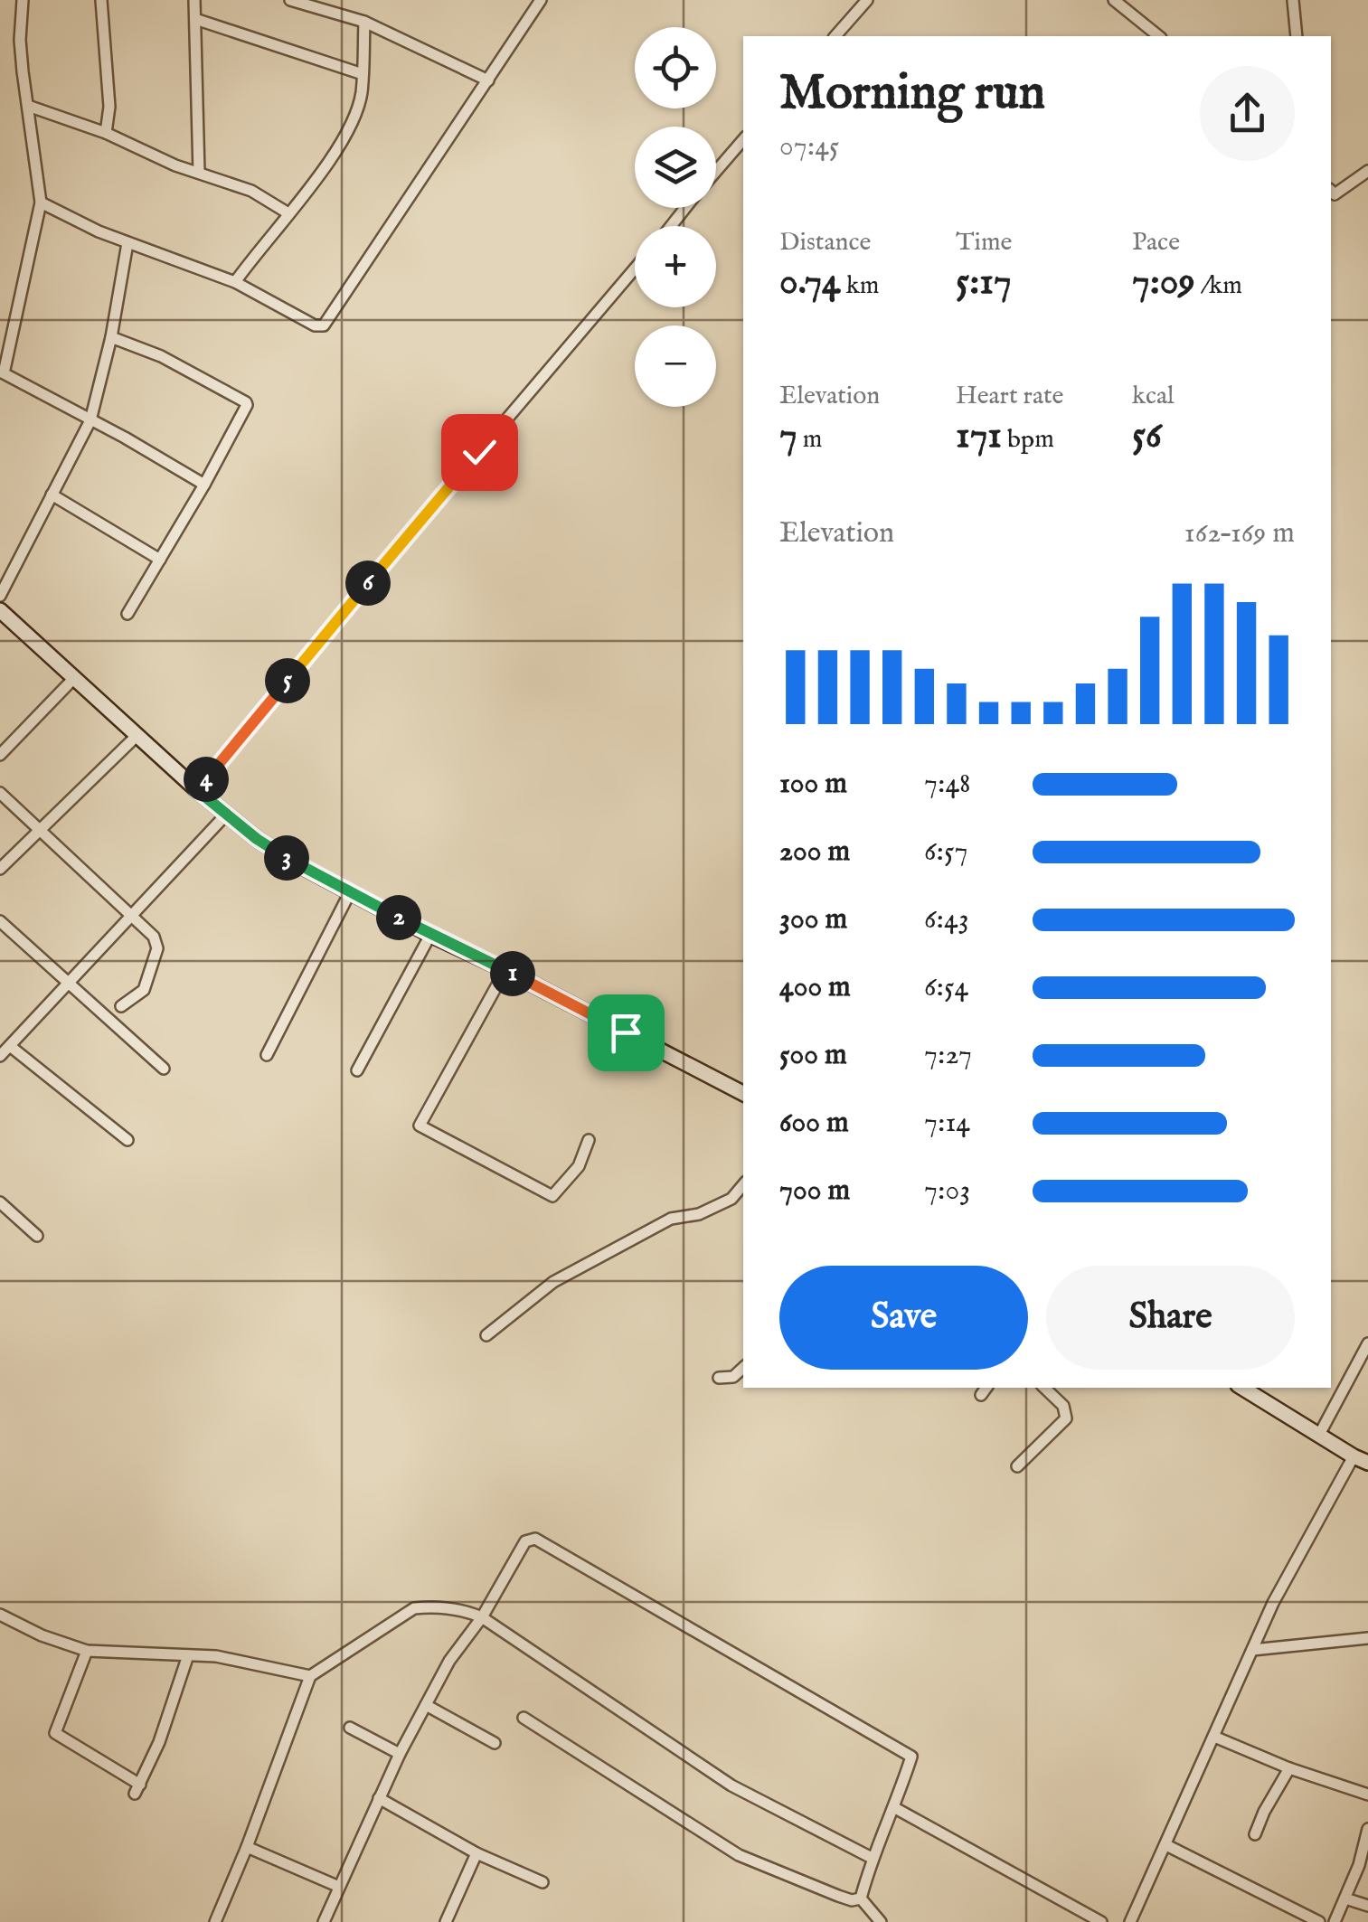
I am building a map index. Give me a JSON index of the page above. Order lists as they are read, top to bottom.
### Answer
{
  "page": {
    "map_buttons": ["+", "−"],
    "heading": ["Morning run", "07:45"],
    "stats": [
      ["Distance", "0.74 km"],
      ["Time", "5:17"],
      ["Pace", "7:09 /km"],
      ["Elevation", "7 m"],
      ["Heart rate", "171 bpm"],
      ["kcal", "56"]
    ],
    "chart": ["Elevation", "162–169 m"],
    "pins": [
      "6",
      "5",
      "4",
      "3",
      "2",
      "1"
    ],
    "list": [
      {
        "name": "100 m",
        "note": "7:48"
      },
      {
        "name": "200 m",
        "note": "6:57"
      },
      {
        "name": "300 m",
        "note": "6:43"
      },
      {
        "name": "400 m",
        "note": "6:54"
      },
      {
        "name": "500 m",
        "note": "7:27"
      },
      {
        "name": "600 m",
        "note": "7:14"
      },
      {
        "name": "700 m",
        "note": "7:03"
      }
    ],
    "buttons": ["Save", "Share"]
  }
}
